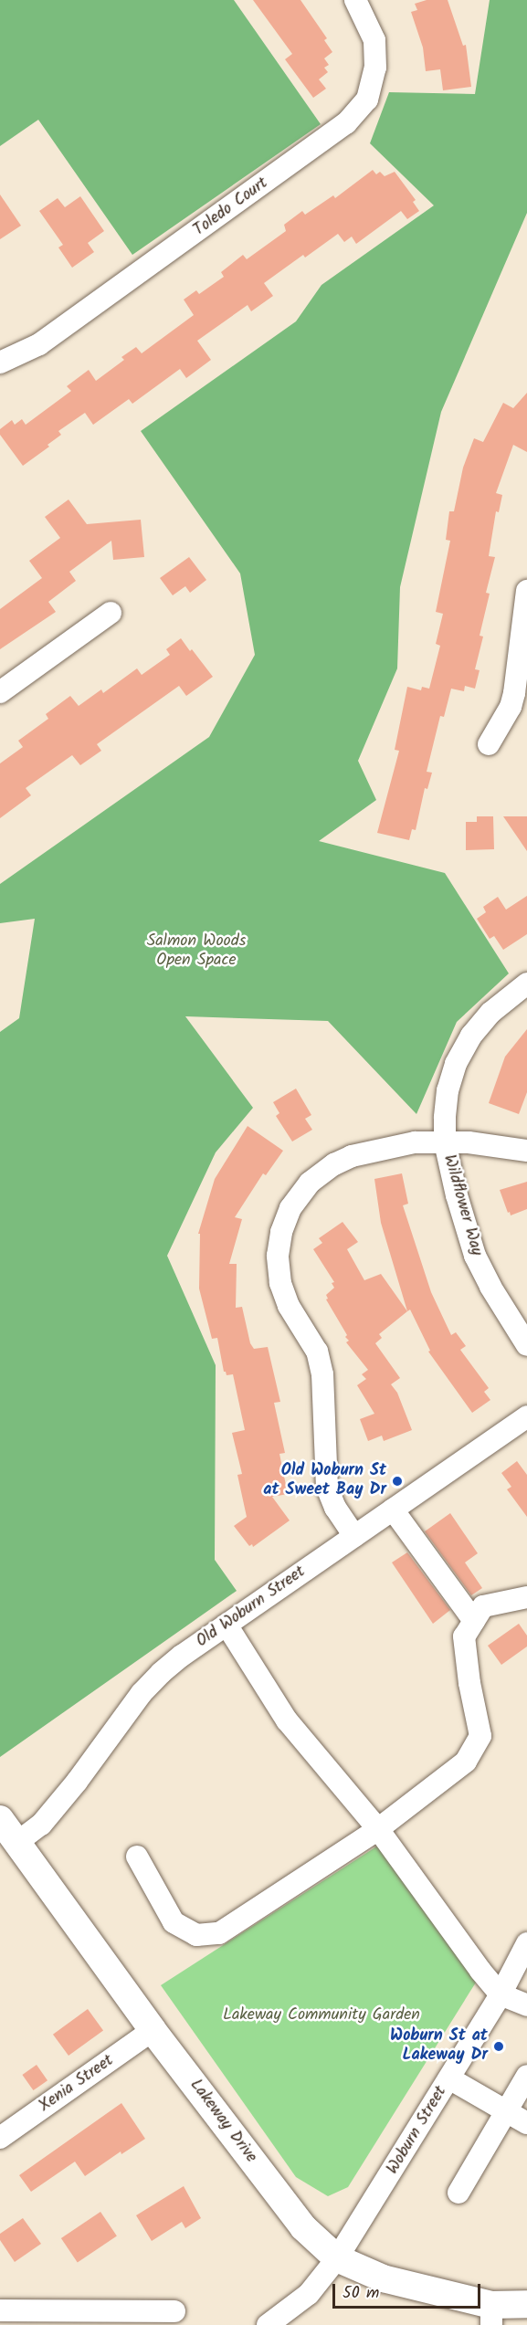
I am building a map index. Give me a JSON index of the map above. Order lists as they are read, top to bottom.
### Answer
{
  "streets": {
    "main road": ["Lakeway Drive"],
    "street": [
      "Toledo Court",
      "Wildflower Way",
      "Old Woburn Street",
      "Xenia Street",
      "Woburn Street"
    ]
  },
  "crossings": [
    ["Old Woburn Street", "Lakeway Drive"],
    ["Xenia Street", "Lakeway Drive"],
    ["Lakeway Drive", "Woburn Street"]
  ],
  "parks": ["Salmon Woods Open Space", "Lakeway Community Garden"],
  "places": ["Old Woburn St at Sweet Bay Dr", "Woburn St at Lakeway Dr"],
  "scale_bar": "50 m"
}
